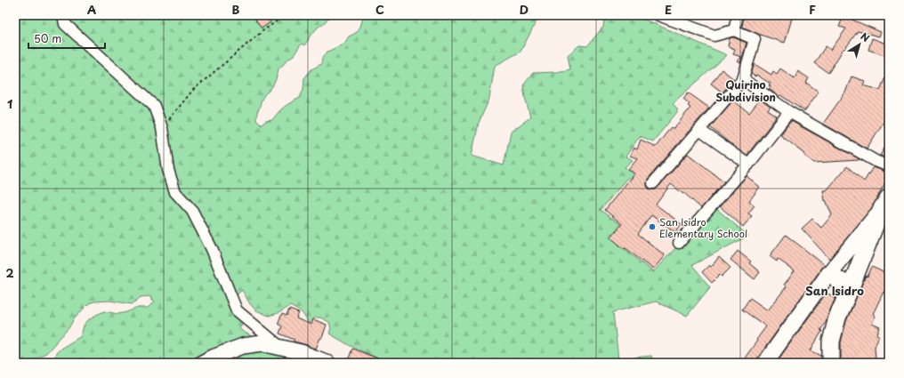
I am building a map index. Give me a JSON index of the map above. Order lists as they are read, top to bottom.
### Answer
{
  "districts": ["Quirino Subdivision", "San Isidro"],
  "places": ["San Isidro Elementary School"],
  "scale_bar": "50 m",
  "north": "top right",
  "grid": {
    "columns": [
      "A",
      "B",
      "C",
      "D",
      "E",
      "F"
    ],
    "rows": ["1", "2"]
  }
}
